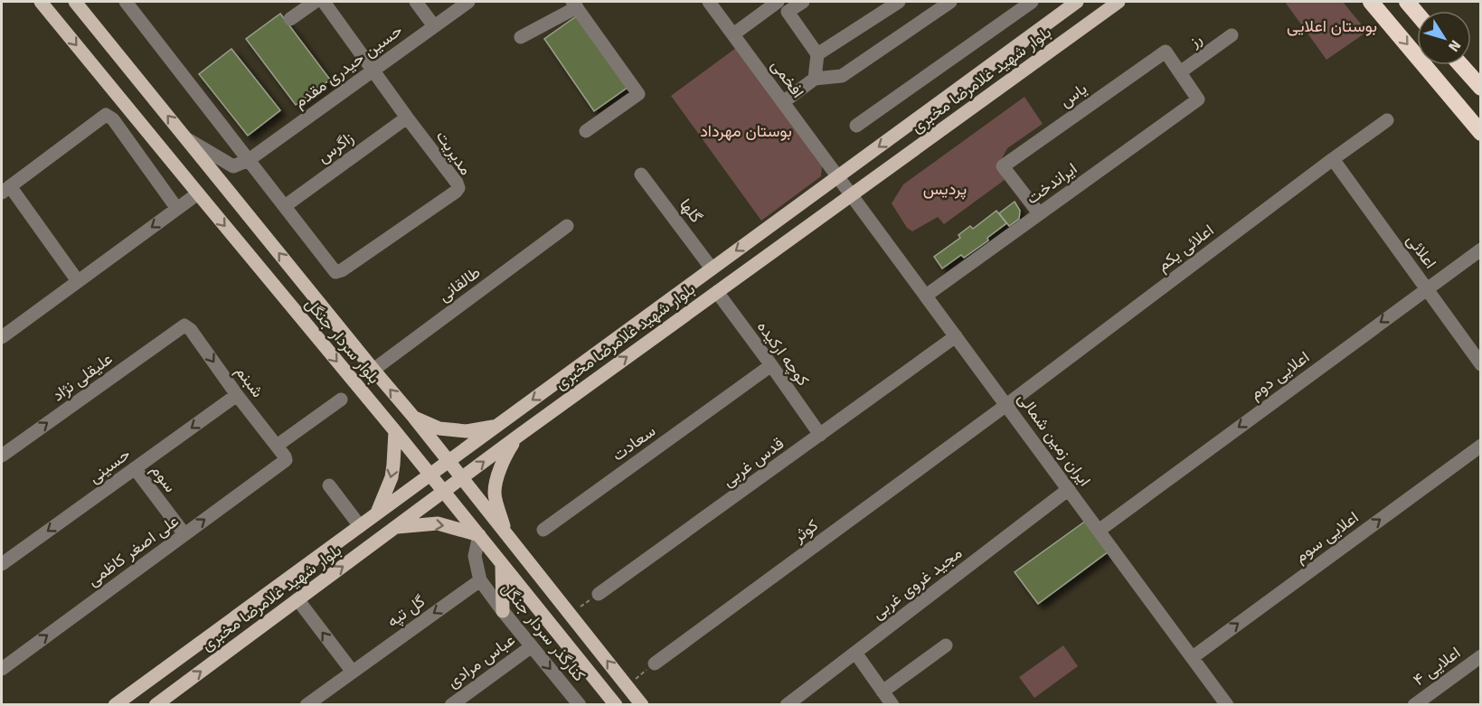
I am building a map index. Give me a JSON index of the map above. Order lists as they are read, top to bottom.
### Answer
{
  "streets": {
    "main road": ["بلوار شهید غلامرضا مخبری", "بلوار سردار جنگل"],
    "street": [
      "رز",
      "حسین حیدری مقدم",
      "افخمی",
      "یاس",
      "زاگرس",
      "مدیریت",
      "ایراندخت",
      "گلها",
      "اعلائی یکم",
      "اعلائی",
      "طالقانی",
      "کوچه ارکیده",
      "اعلایی دوم",
      "علیقلی نژاد",
      "شبنم",
      "ایران زمین شمالی",
      "سعادت",
      "قدس غربی",
      "حسینی",
      "سوم",
      "کوثر",
      "اعلایی سوم",
      "علی اصغر کاظمی",
      "مجید غروی غربی",
      "گل تپه",
      "کنارگذر سردار جنگل",
      "عباس مرادی",
      "اعلایی ۴"
    ]
  },
  "crossings": [
    ["رز", "یاس"],
    ["حسین حیدری مقدم", "مدیریت"],
    ["افخمی", "بلوار شهید غلامرضا مخبری"],
    ["افخمی", "ایران زمین شمالی"],
    ["بلوار شهید غلامرضا مخبری", "گلها"],
    ["بلوار شهید غلامرضا مخبری", "بلوار سردار جنگل"],
    ["بلوار شهید غلامرضا مخبری", "کوچه ارکیده"],
    ["بلوار شهید غلامرضا مخبری", "ایران زمین شمالی"],
    ["یاس", "ایراندخت"],
    ["زاگرس", "مدیریت"],
    ["ایراندخت", "ایران زمین شمالی"],
    ["اعلائی یکم", "اعلائی"],
    ["اعلائی یکم", "ایران زمین شمالی"],
    ["اعلائی یکم", "کوثر"],
    ["اعلائی", "اعلایی دوم"],
    ["طالقانی", "بلوار سردار جنگل"],
    ["کوچه ارکیده", "سعادت"],
    ["کوچه ارکیده", "قدس غربی"],
    ["اعلایی دوم", "ایران زمین شمالی"],
    ["علیقلی نژاد", "شبنم"],
    ["شبنم", "حسینی"],
    ["شبنم", "علی اصغر کاظمی"],
    ["ایران زمین شمالی", "قدس غربی"],
    ["ایران زمین شمالی", "کوثر"],
    ["ایران زمین شمالی", "اعلایی سوم"],
    ["ایران زمین شمالی", "مجید غروی غربی"],
    ["حسینی", "سوم"],
    ["سوم", "علی اصغر کاظمی"],
    ["گل تپه", "کنارگذر سردار جنگل"],
    ["کنارگذر سردار جنگل", "عباس مرادی"]
  ],
  "one_way": [
    "اعلایی دوم",
    "شبنم",
    "حسینی",
    "اعلایی سوم",
    "علی اصغر کاظمی",
    "گل تپه",
    "کنارگذر سردار جنگل"
  ],
  "parks": ["بوستان اعلایی", "بوستان مهرداد", "پردیس"],
  "north": "bottom right"
}
